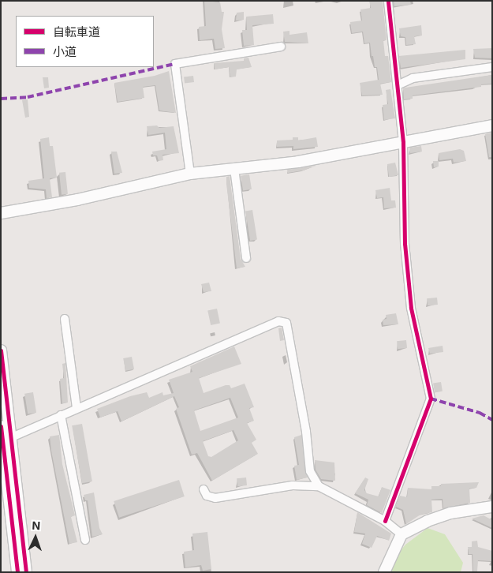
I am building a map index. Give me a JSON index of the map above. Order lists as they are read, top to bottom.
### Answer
{
  "legend": ["自転車道", "小道"],
  "north": "top"
}
